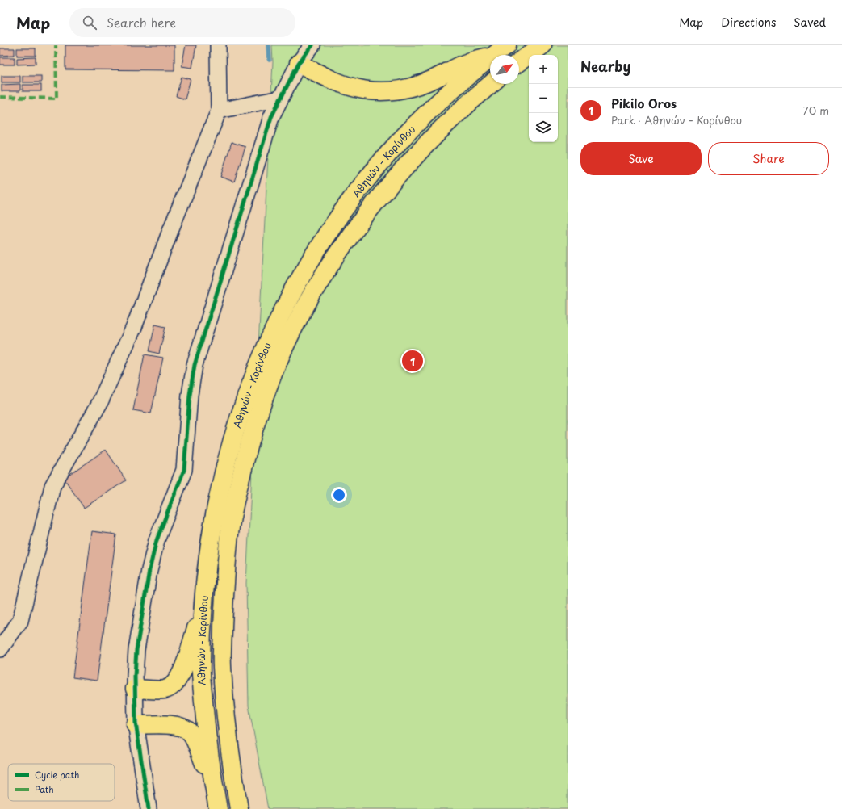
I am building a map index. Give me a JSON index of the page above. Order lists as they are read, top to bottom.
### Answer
{
  "streets": {
    "highway": ["Αθηνών - Κορίνθου"]
  },
  "legend": ["Cycle path", "Path"],
  "north": "top right",
  "page": {
    "header": "Map",
    "search": "Search here",
    "nav": ["Map", "Directions", "Saved"],
    "heading": "Nearby",
    "map_buttons": ["+", "−"],
    "list": [
      {
        "mark": "1",
        "name": "Pikilo Oros",
        "note": "Park · Αθηνών - Κορίνθου",
        "value": "70 m"
      }
    ],
    "buttons": ["Save", "Share"],
    "pins": "1"
  }
}
